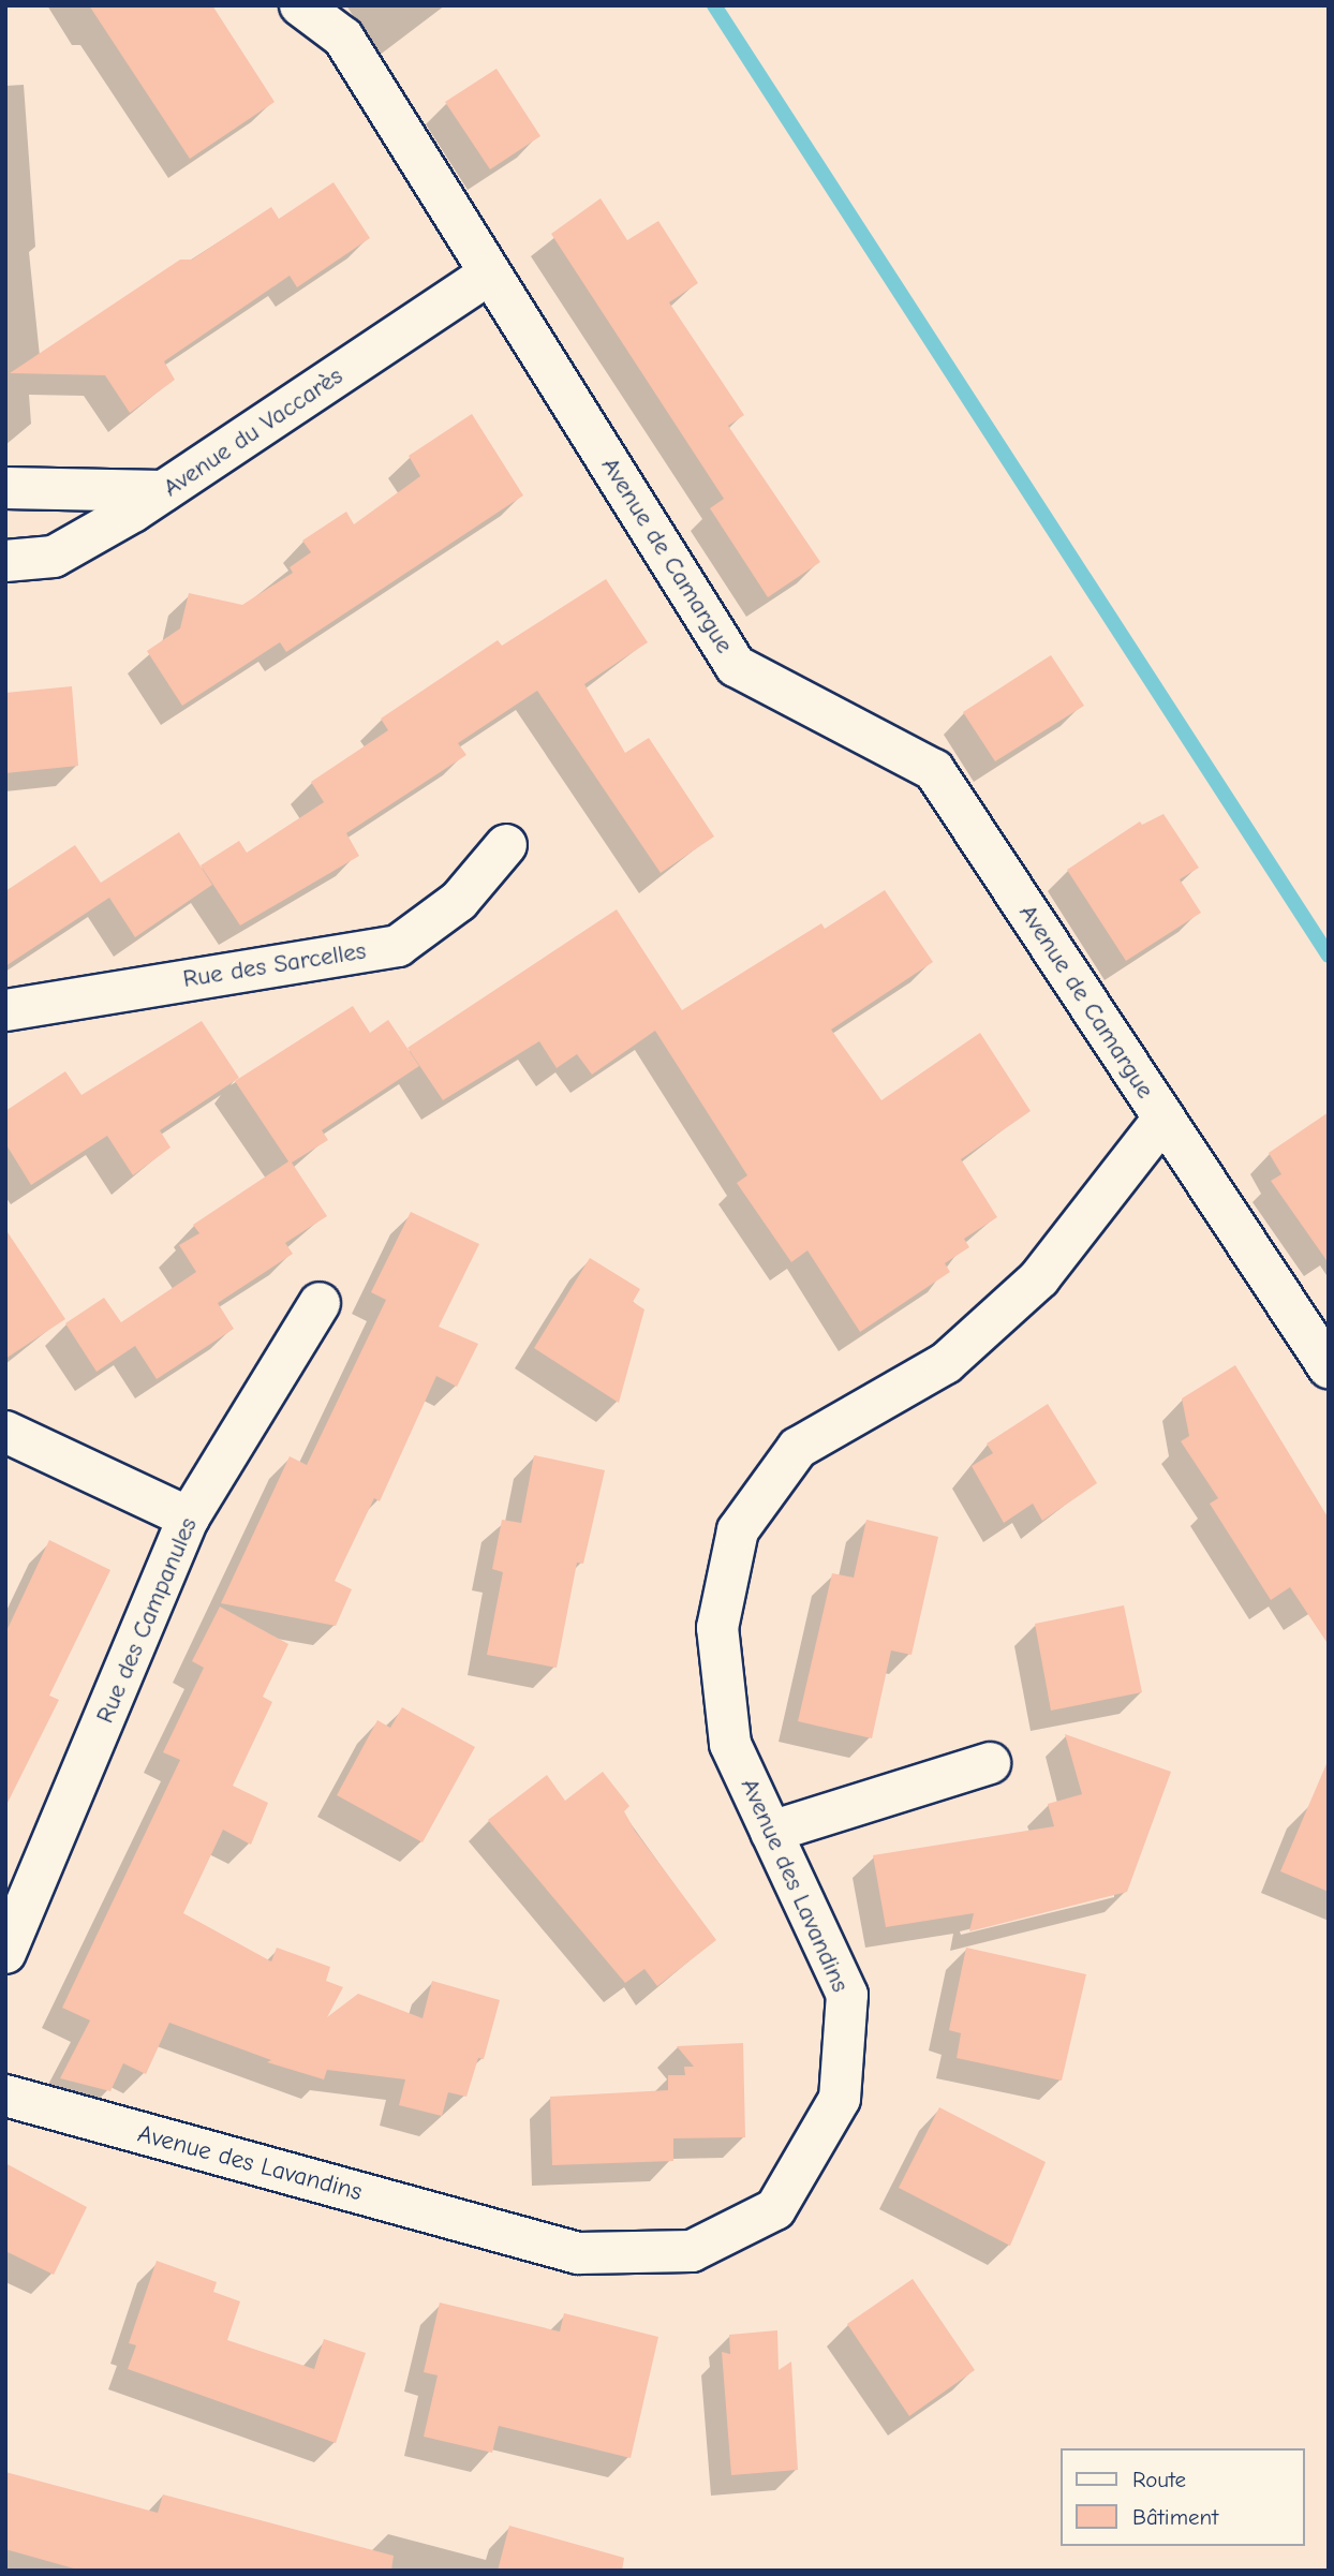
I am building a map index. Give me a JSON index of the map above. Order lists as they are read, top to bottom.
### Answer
{
  "streets": {
    "street": [
      "Avenue du Vaccarès",
      "Avenue de Camargue",
      "Rue des Sarcelles",
      "Rue des Campanules",
      "Avenue des Lavandins"
    ]
  },
  "crossings": [
    ["Avenue du Vaccarès", "Avenue de Camargue"],
    ["Avenue de Camargue", "Avenue des Lavandins"]
  ],
  "legend": ["Route", "Bâtiment"]
}
